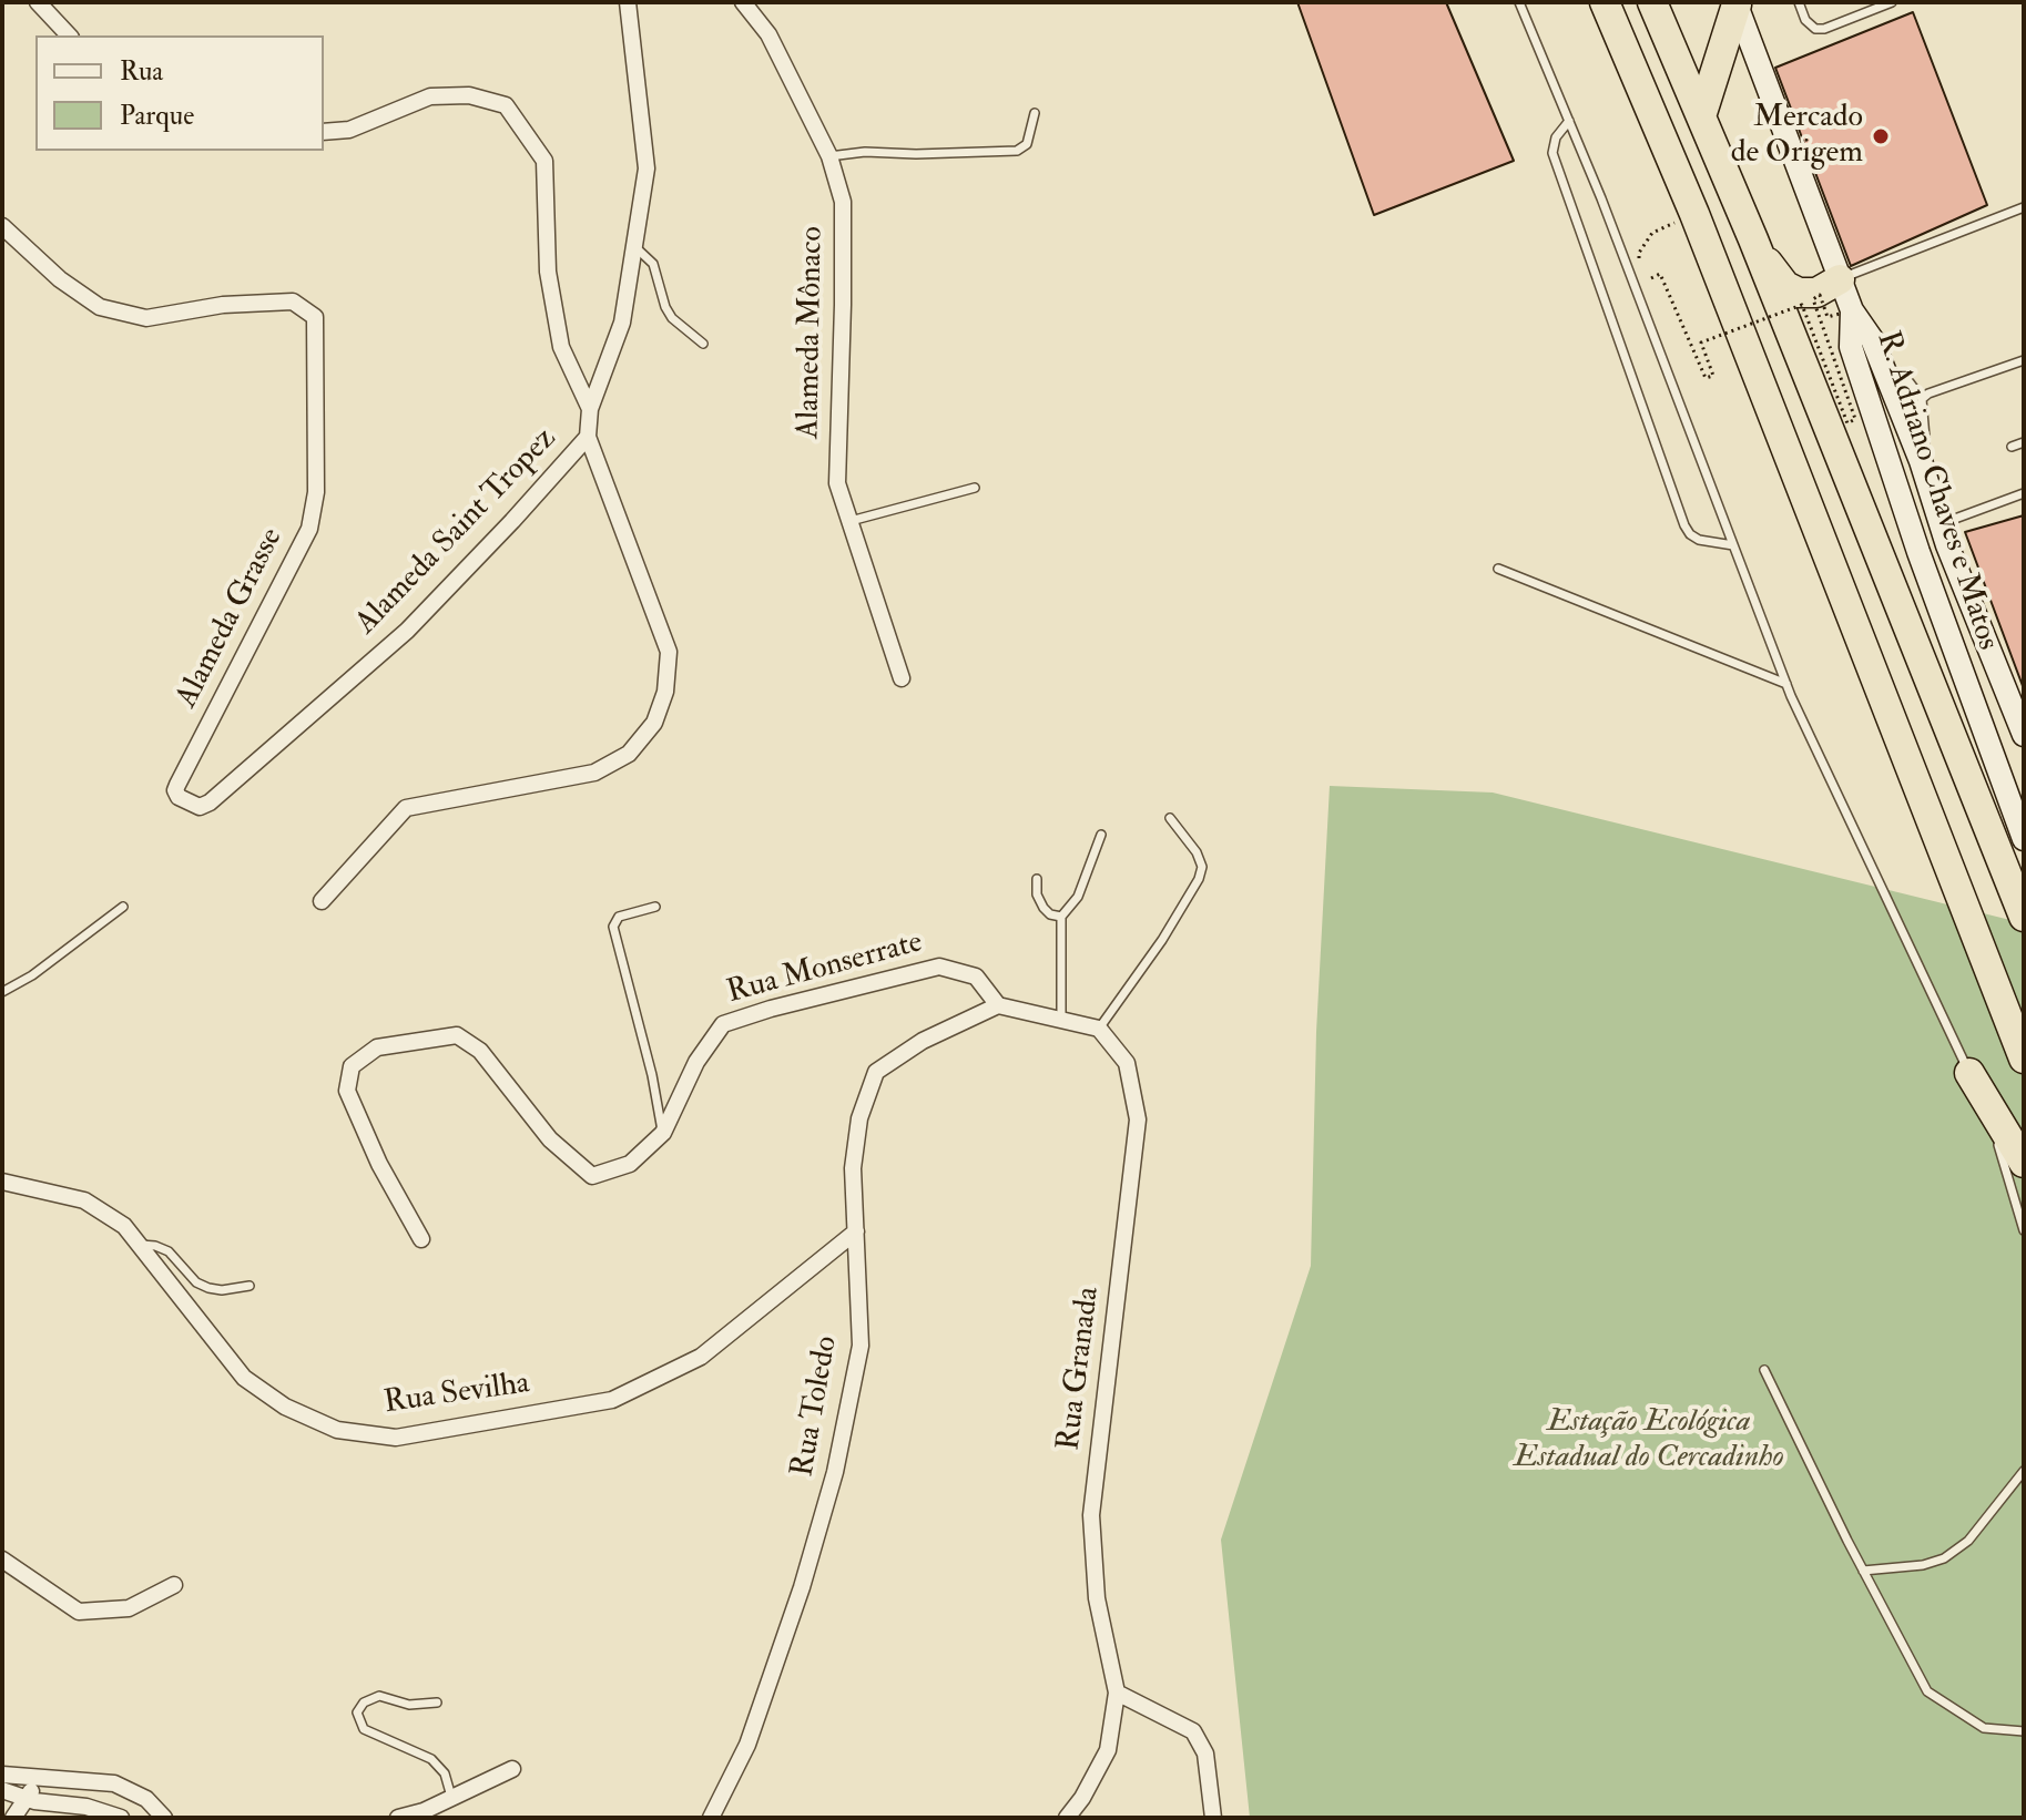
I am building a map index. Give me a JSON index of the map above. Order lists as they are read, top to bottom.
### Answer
{
  "streets": {
    "street": [
      "Alameda Mônaco",
      "R. Adriano Chaves e Matos",
      "Alameda Saint Tropez",
      "Alameda Grasse",
      "Rua Monserrate",
      "Rua Granada",
      "Rua Sevilha",
      "Rua Toledo"
    ]
  },
  "crossings": [
    ["Alameda Saint Tropez", "Alameda Grasse"],
    ["Rua Monserrate", "Rua Toledo"],
    ["Rua Sevilha", "Rua Toledo"]
  ],
  "parks": ["Estação Ecológica Estadual do Cercadinho"],
  "places": ["Mercado de Origem"],
  "legend": ["Rua", "Parque"]
}
